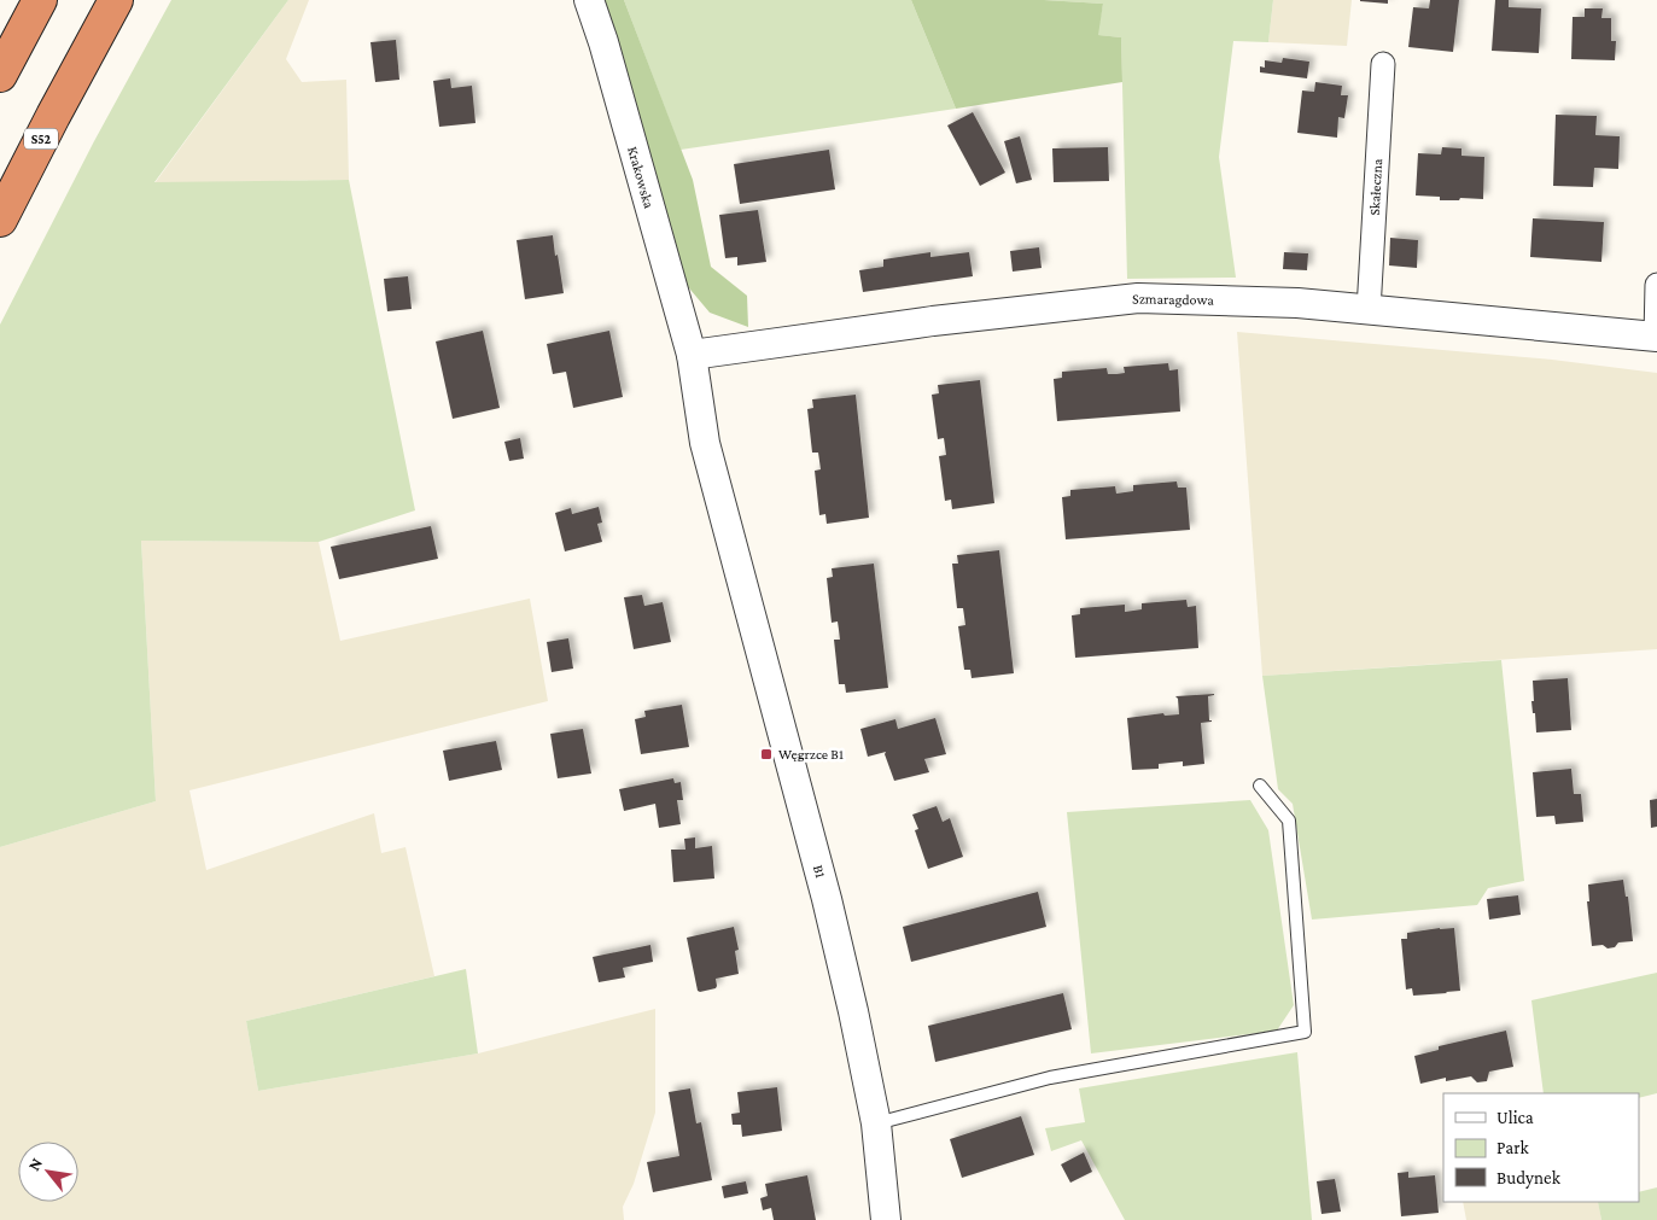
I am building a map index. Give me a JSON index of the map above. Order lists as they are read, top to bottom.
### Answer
{
  "streets": {
    "highway": ["S52"],
    "street": [
      "Krakowska",
      "Skałeczna",
      "Szmaragdowa",
      "B1"
    ]
  },
  "crossings": [
    ["Krakowska", "Szmaragdowa"],
    ["Krakowska", "B1"],
    ["Skałeczna", "Szmaragdowa"]
  ],
  "places": {
    "transit": ["Węgrzce B1"]
  },
  "legend": ["Ulica", "Park", "Budynek"],
  "north": "top left"
}
